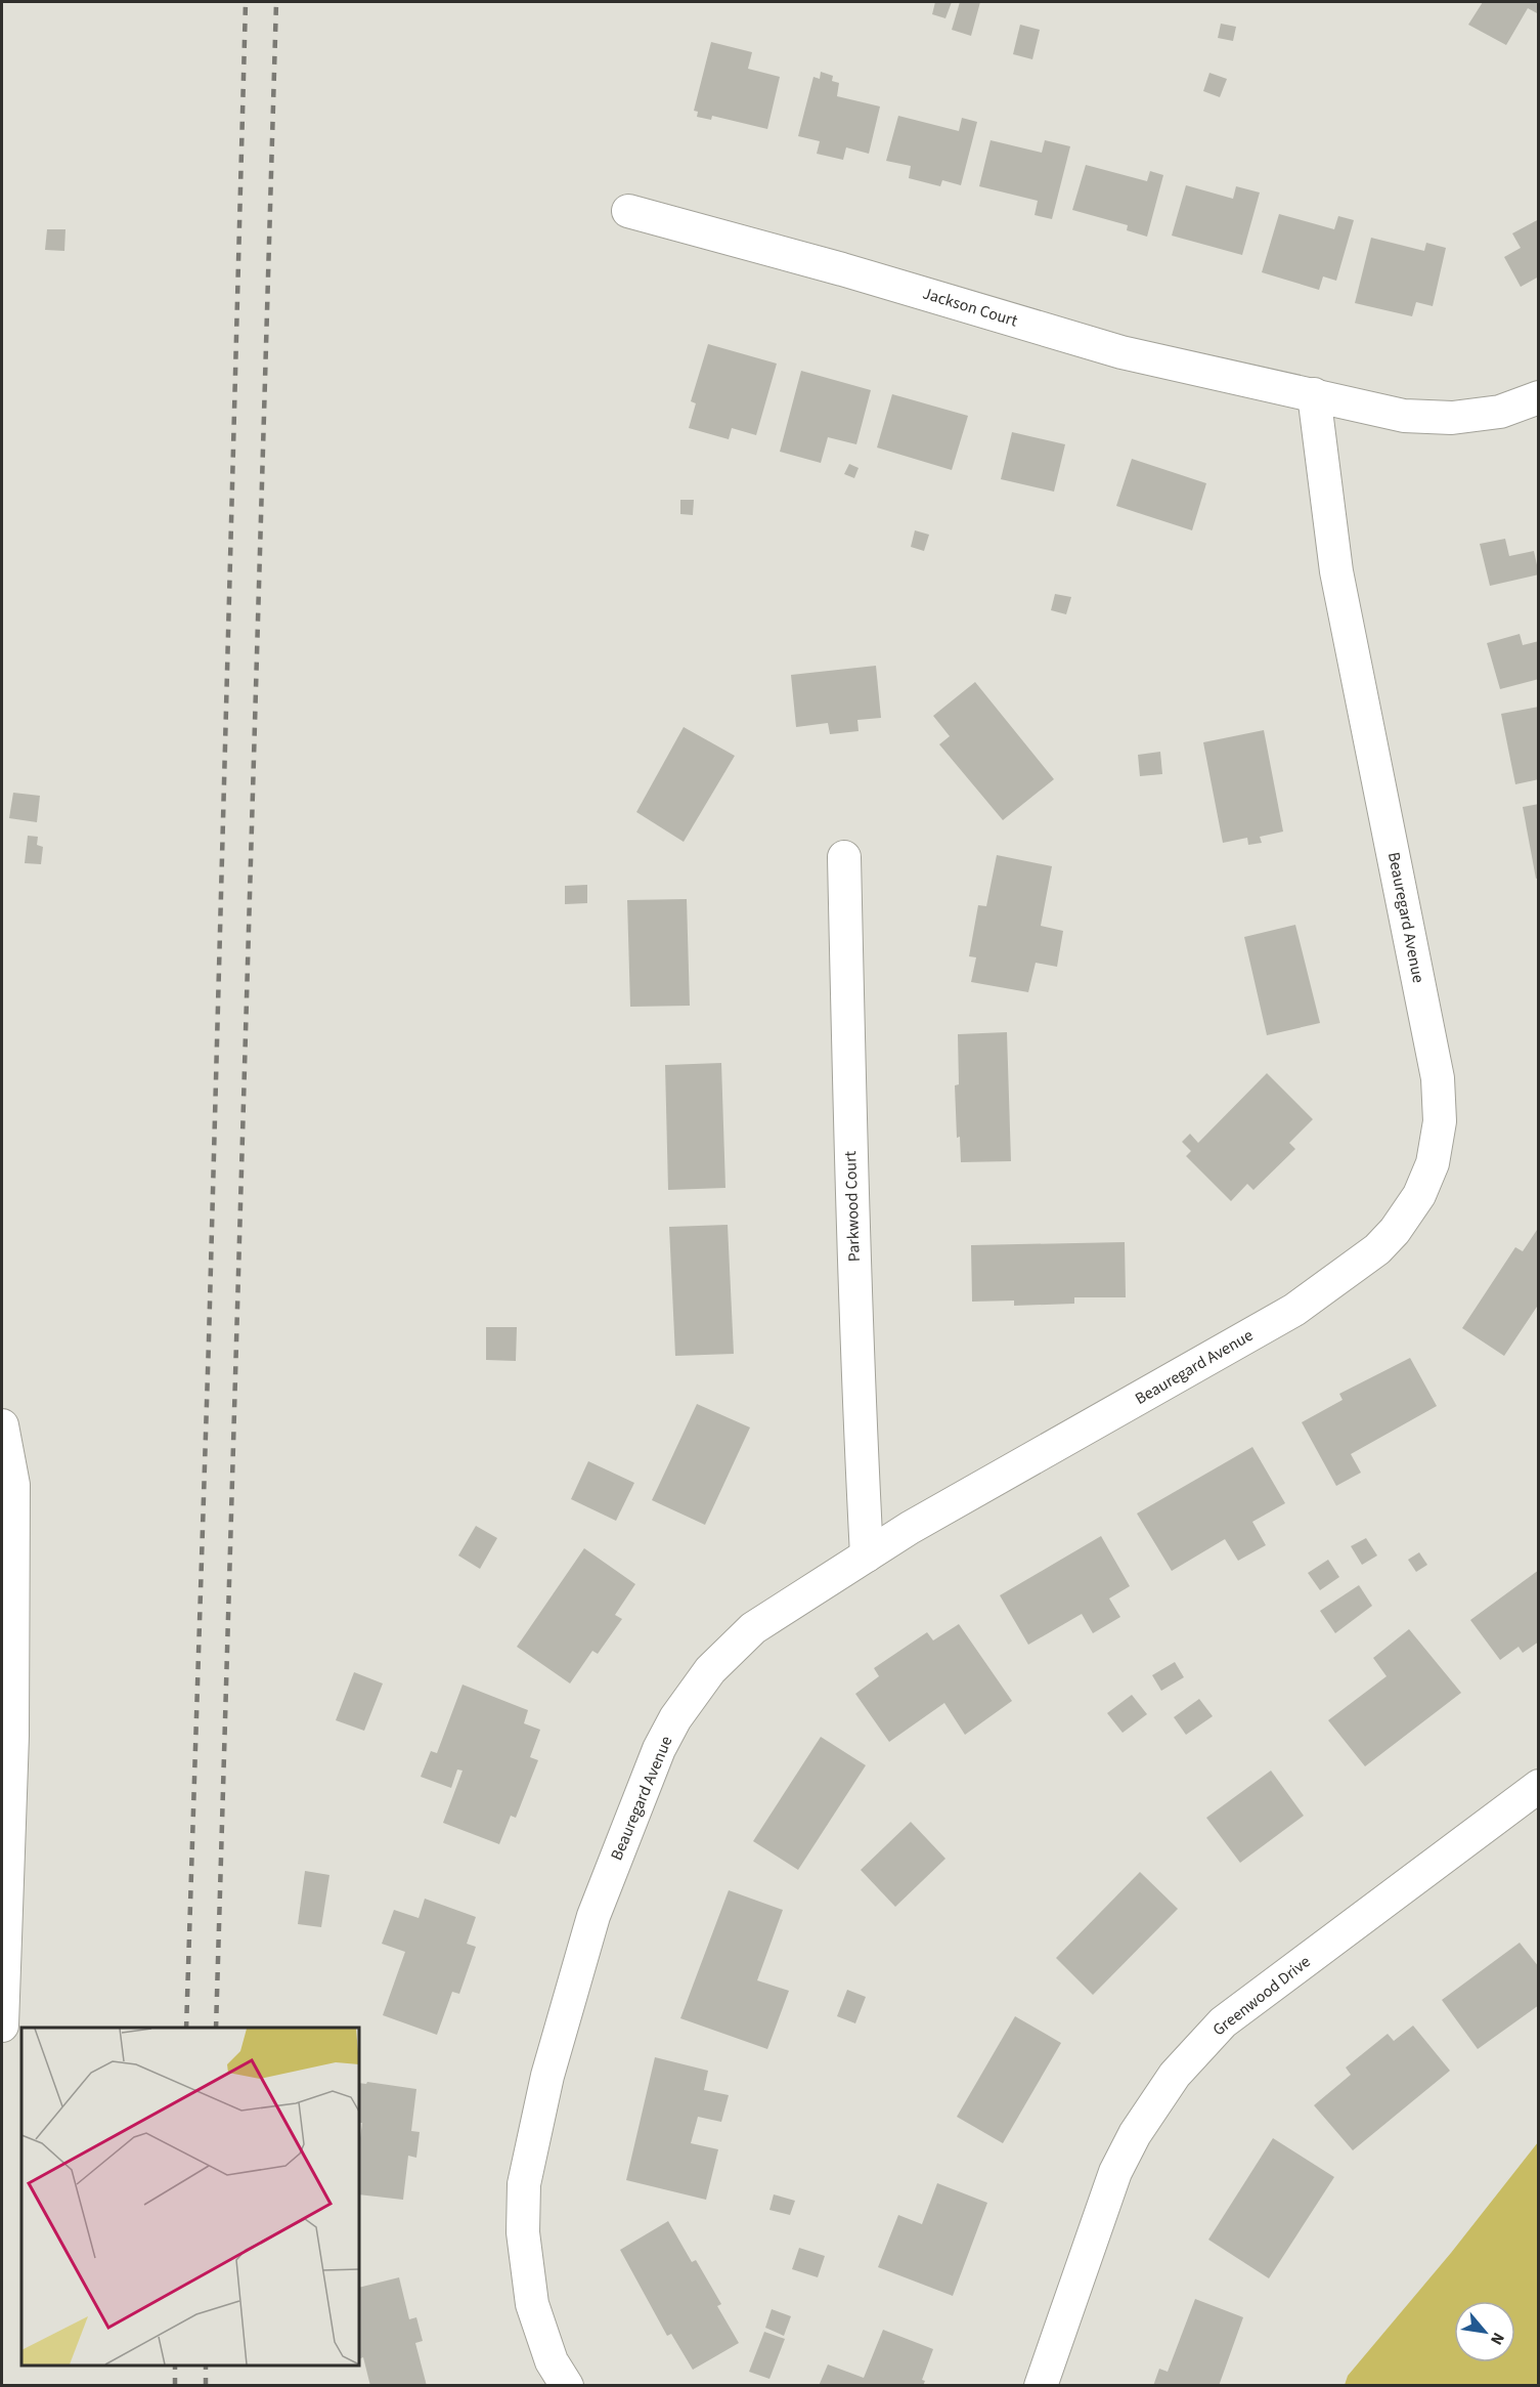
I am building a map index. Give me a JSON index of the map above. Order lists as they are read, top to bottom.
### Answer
{
  "streets": {
    "street": [
      "Jackson Court",
      "Beauregard Avenue",
      "Parkwood Court",
      "Greenwood Drive"
    ]
  },
  "crossings": [
    ["Jackson Court", "Beauregard Avenue"],
    ["Beauregard Avenue", "Parkwood Court"]
  ],
  "north": "bottom right"
}
